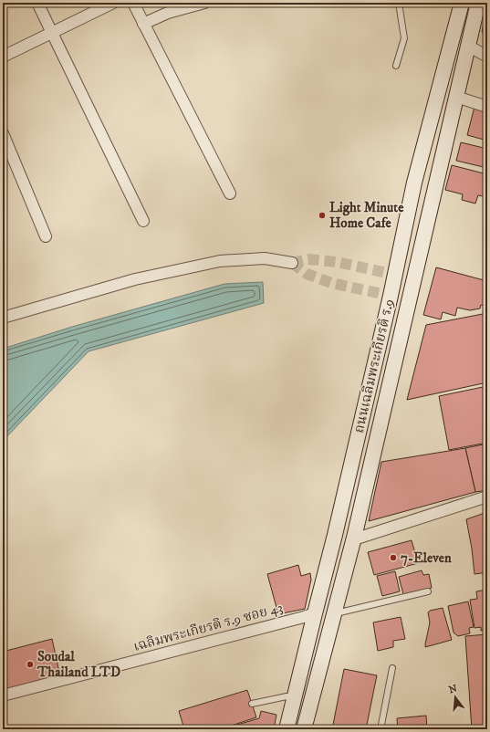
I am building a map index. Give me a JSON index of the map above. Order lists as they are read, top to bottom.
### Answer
{
  "streets": {
    "main road": ["ถนนเฉลิมพระเกียรติ ร.9"],
    "street": ["เฉลิมพระเกียรติ ร.9 ซอย 43"]
  },
  "crossings": [
    ["ถนนเฉลิมพระเกียรติ ร.9", "เฉลิมพระเกียรติ ร.9 ซอย 43"]
  ],
  "places": ["Light Minute Home Cafe", "7-Eleven", "Soudal Thailand LTD"],
  "north": "top"
}
